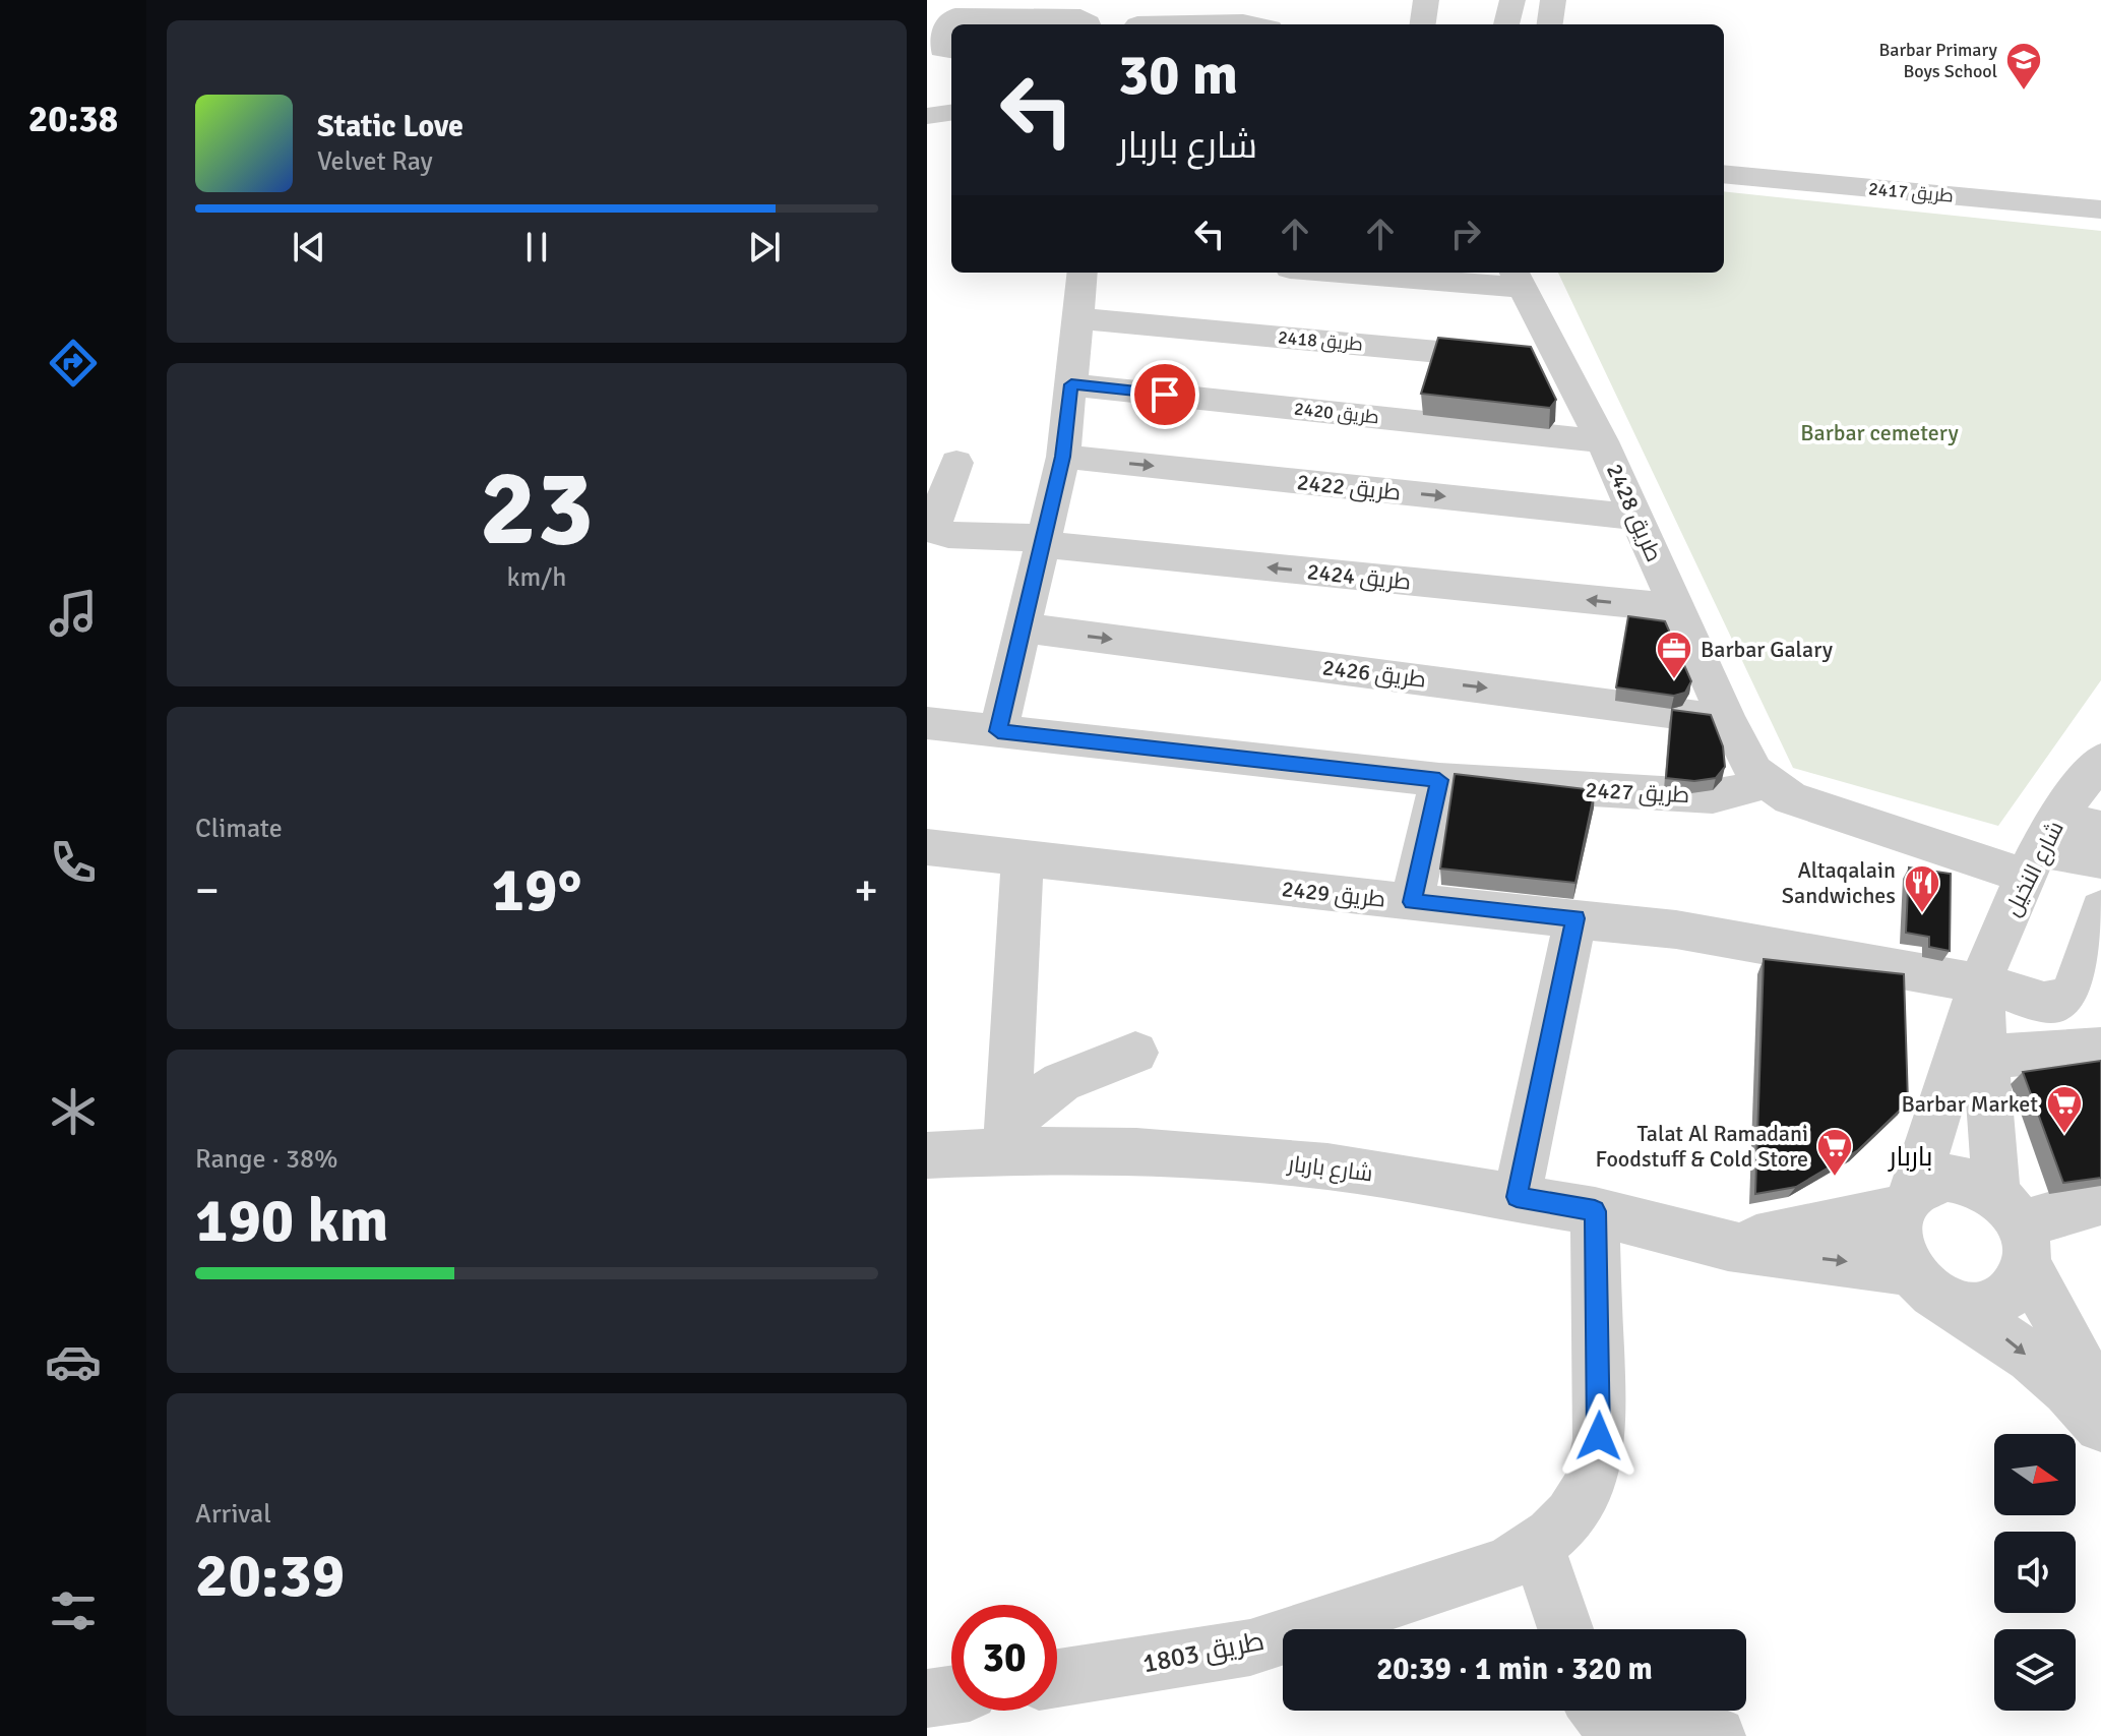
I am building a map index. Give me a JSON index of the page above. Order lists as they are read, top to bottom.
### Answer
{
  "streets": {
    "street": [
      "طريق 2417",
      "طريق 2418",
      "طريق 2420",
      "طريق 2422",
      "طريق 2428",
      "طريق 2424",
      "طريق 2426",
      "طريق 2427",
      "شارع النخيل",
      "طريق 2429",
      "شارع باربار",
      "طريق 1803"
    ]
  },
  "crossings": [
    ["طريق 2418", "طريق 2428"],
    ["طريق 2420", "طريق 2428"],
    ["طريق 2422", "طريق 2428"],
    ["طريق 2428", "طريق 2424"],
    ["طريق 2428", "طريق 2426"],
    ["طريق 2428", "طريق 2427"],
    ["شارع النخيل", "طريق 2429"],
    ["شارع النخيل", "شارع باربار"]
  ],
  "one_way": ["طريق 2422", "طريق 2424", "طريق 2426"],
  "districts": ["باربار"],
  "parks": ["Barbar cemetery"],
  "places": {
    "school or university": ["Barbar Primary Boys School"],
    "office": ["Barbar Galary"],
    "restaurant": ["Altaqalain Sandwiches"],
    "supermarket": ["Barbar Market", "Talat Al Ramadani Foodstuff & Cold Store"]
  },
  "north": "right",
  "page": {
    "tabs": "20:38",
    "turn": ["30 m", "شارع باربار"],
    "song": ["Static Love", "Velvet Ray"],
    "tile": [
      ["23", "km/h"],
      "Climate",
      ["Range · 38%", "190 km"],
      ["Arrival", "20:39"]
    ],
    "heat": ["−", "19°", "+"],
    "limit": "30",
    "trip": "20:39 · 1 min · 320 m"
  }
}
